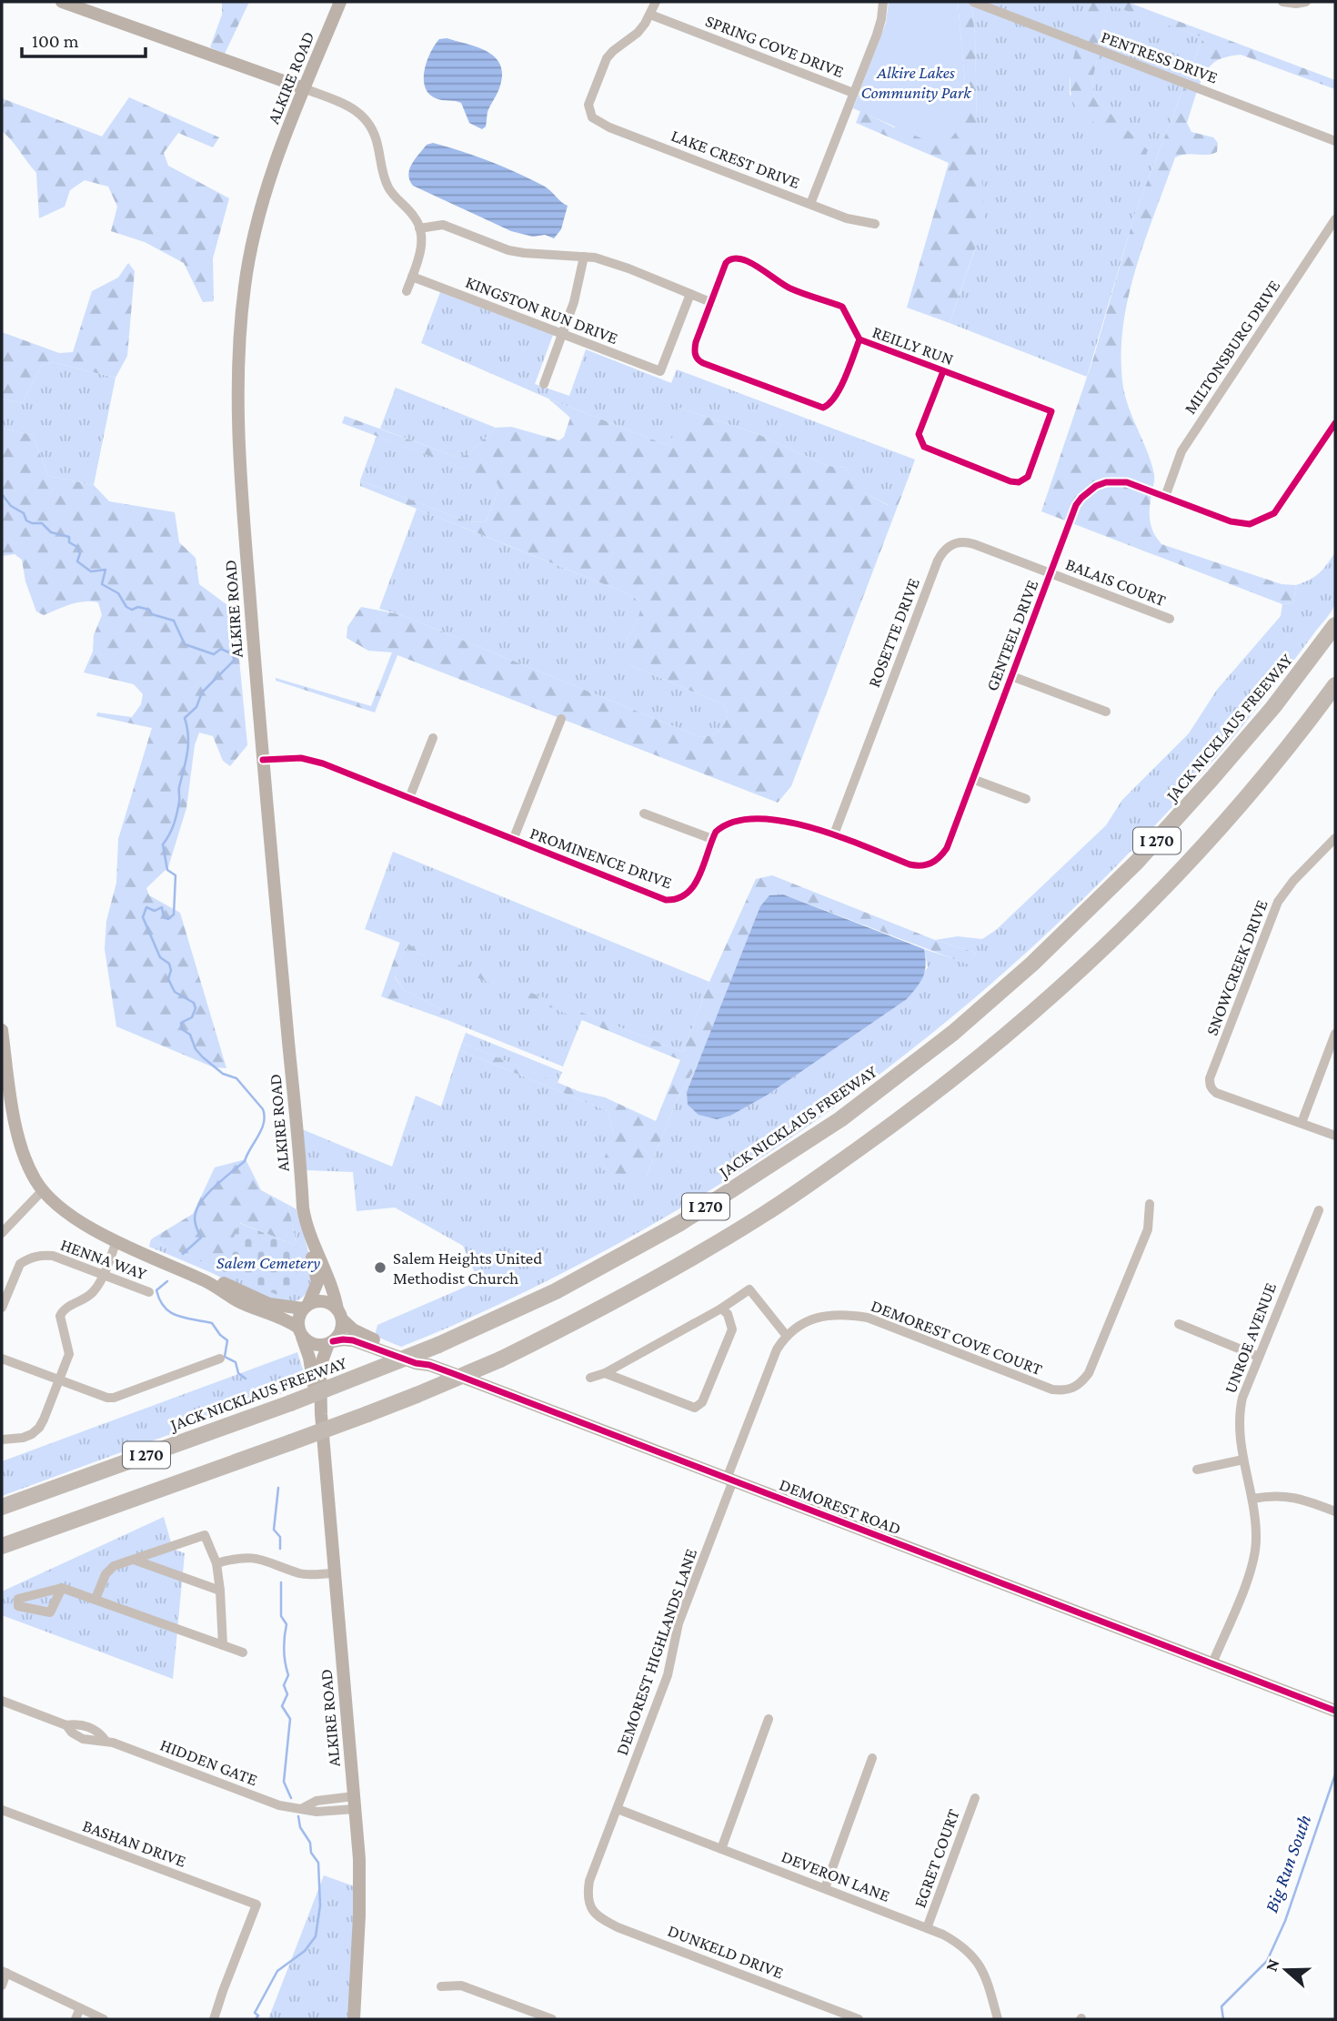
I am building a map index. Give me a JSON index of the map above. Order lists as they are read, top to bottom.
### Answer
{
  "streets": {
    "highway": ["JACK NICKLAUS FREEWAY", "I 270"],
    "main road": ["ALKIRE ROAD", "DEMOREST ROAD"],
    "street": [
      "SPRING COVE DRIVE",
      "PENTRESS DRIVE",
      "LAKE CREST DRIVE",
      "KINGSTON RUN DRIVE",
      "REILLY RUN",
      "MILTONSBURG DRIVE",
      "BALAIS COURT",
      "ROSETTE DRIVE",
      "GENTEEL DRIVE",
      "PROMINENCE DRIVE",
      "SNOWCREEK DRIVE",
      "HENNA WAY",
      "DEMOREST COVE COURT",
      "UNROE AVENUE",
      "DEMOREST HIGHLANDS LANE",
      "HIDDEN GATE",
      "BASHAN DRIVE",
      "EGRET COURT",
      "DEVERON LANE",
      "DUNKELD DRIVE"
    ]
  },
  "crossings": [
    ["SPRING COVE DRIVE", "LAKE CREST DRIVE"],
    ["ALKIRE ROAD", "PROMINENCE DRIVE"],
    ["ALKIRE ROAD", "DEMOREST ROAD"],
    ["ALKIRE ROAD", "HIDDEN GATE"],
    ["MILTONSBURG DRIVE", "GENTEEL DRIVE"],
    ["BALAIS COURT", "ROSETTE DRIVE"],
    ["BALAIS COURT", "GENTEEL DRIVE"],
    ["ROSETTE DRIVE", "GENTEEL DRIVE"],
    ["UNROE AVENUE", "DEMOREST ROAD"],
    ["DEMOREST ROAD", "DEMOREST HIGHLANDS LANE"],
    ["DEMOREST HIGHLANDS LANE", "DEVERON LANE"],
    ["DEMOREST HIGHLANDS LANE", "DUNKELD DRIVE"],
    ["EGRET COURT", "DEVERON LANE"]
  ],
  "water": ["Big Run South"],
  "parks": ["Alkire Lakes Community Park", "Salem Cemetery"],
  "places": ["Salem Heights United Methodist Church"],
  "scale_bar": "100 m",
  "north": "left"
}
